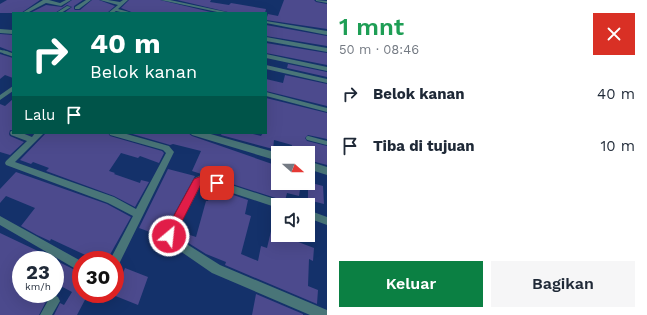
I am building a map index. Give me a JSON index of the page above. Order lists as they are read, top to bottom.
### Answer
{
  "north": "right",
  "page": {
    "heading": ["1 mnt", "50 m · 08:46"],
    "turn": ["40 m", "Belok kanan"],
    "list": [
      {
        "name": "Belok kanan",
        "value": "40 m"
      },
      {
        "name": "Tiba di tujuan",
        "value": "10 m"
      }
    ],
    "then": "Lalu",
    "speed": "23 km/h",
    "limit": "30",
    "buttons": ["Keluar", "Bagikan"]
  }
}
